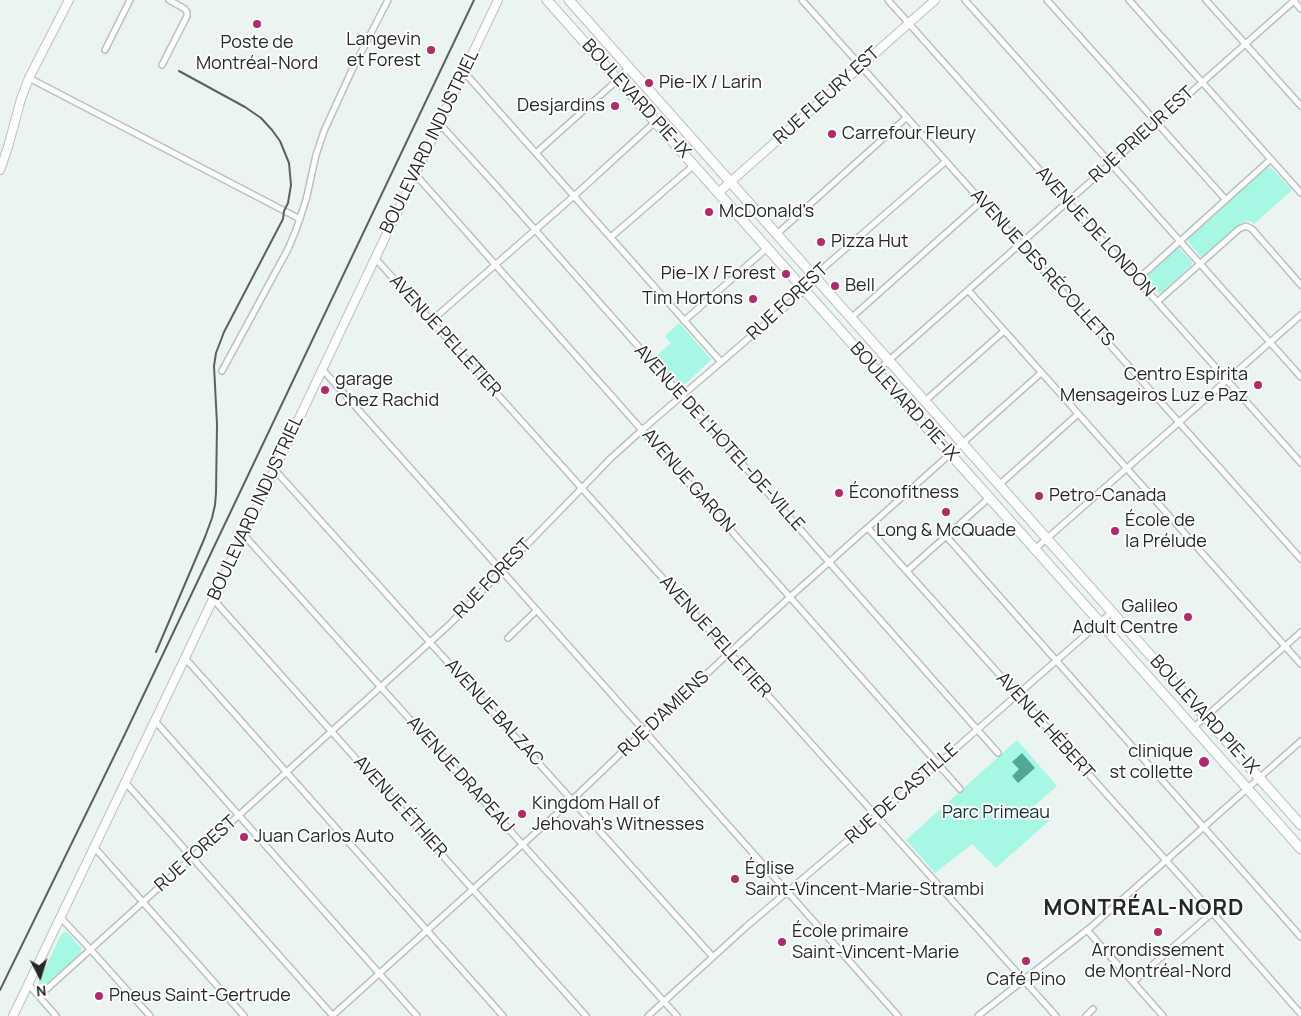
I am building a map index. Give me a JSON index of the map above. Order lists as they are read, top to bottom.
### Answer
{
  "streets": {
    "main road": ["BOULEVARD PIE-IX"],
    "street": [
      "RUE FLEURY EST",
      "RUE PRIEUR EST",
      "BOULEVARD INDUSTRIEL",
      "AVENUE DE LONDON",
      "AVENUE DES RÉCOLLETS",
      "RUE FOREST",
      "AVENUE PELLETIER",
      "AVENUE DE L'HOTEL-DE-VILLE",
      "AVENUE GARON",
      "AVENUE BALZAC",
      "RUE D'AMIENS",
      "AVENUE HÉBERT",
      "AVENUE DRAPEAU",
      "RUE DE CASTILLE",
      "AVENUE ÉTHIER"
    ]
  },
  "crossings": [
    ["RUE FLEURY EST", "BOULEVARD PIE-IX"],
    ["RUE FLEURY EST", "AVENUE DE LONDON"],
    ["RUE FLEURY EST", "AVENUE DES RÉCOLLETS"],
    ["BOULEVARD PIE-IX", "RUE PRIEUR EST"],
    ["BOULEVARD PIE-IX", "RUE FOREST"],
    ["BOULEVARD PIE-IX", "RUE D'AMIENS"],
    ["BOULEVARD PIE-IX", "RUE DE CASTILLE"],
    ["RUE PRIEUR EST", "AVENUE DE LONDON"],
    ["RUE PRIEUR EST", "AVENUE DES RÉCOLLETS"],
    ["BOULEVARD INDUSTRIEL", "AVENUE PELLETIER"],
    ["BOULEVARD INDUSTRIEL", "AVENUE DE L'HOTEL-DE-VILLE"],
    ["BOULEVARD INDUSTRIEL", "AVENUE GARON"],
    ["BOULEVARD INDUSTRIEL", "AVENUE BALZAC"],
    ["BOULEVARD INDUSTRIEL", "AVENUE DRAPEAU"],
    ["BOULEVARD INDUSTRIEL", "AVENUE ÉTHIER"],
    ["AVENUE DES RÉCOLLETS", "RUE FOREST"],
    ["RUE FOREST", "AVENUE PELLETIER"],
    ["RUE FOREST", "AVENUE DE L'HOTEL-DE-VILLE"],
    ["RUE FOREST", "AVENUE GARON"],
    ["RUE FOREST", "AVENUE BALZAC"],
    ["RUE FOREST", "AVENUE DRAPEAU"],
    ["RUE FOREST", "AVENUE ÉTHIER"],
    ["AVENUE PELLETIER", "RUE D'AMIENS"],
    ["AVENUE PELLETIER", "RUE DE CASTILLE"],
    ["AVENUE DE L'HOTEL-DE-VILLE", "RUE D'AMIENS"],
    ["AVENUE DE L'HOTEL-DE-VILLE", "RUE DE CASTILLE"],
    ["AVENUE GARON", "RUE D'AMIENS"],
    ["AVENUE GARON", "RUE DE CASTILLE"],
    ["AVENUE BALZAC", "RUE D'AMIENS"],
    ["AVENUE BALZAC", "RUE DE CASTILLE"],
    ["RUE D'AMIENS", "AVENUE HÉBERT"],
    ["RUE D'AMIENS", "AVENUE DRAPEAU"],
    ["RUE D'AMIENS", "AVENUE ÉTHIER"],
    ["AVENUE HÉBERT", "RUE DE CASTILLE"],
    ["AVENUE DRAPEAU", "RUE DE CASTILLE"]
  ],
  "districts": ["MONTRÉAL-NORD"],
  "parks": ["Parc Primeau"],
  "places": [
    "Poste de Montréal-Nord",
    "Langevin et Forest",
    "Pie-IX / Larin",
    "Desjardins",
    "Carrefour Fleury",
    "McDonald's",
    "Pizza Hut",
    "Pie-IX / Forest",
    "Bell",
    "Tim Hortons",
    "Centro Espírita Mensageiros Luz e Paz",
    "garage Chez Rachid",
    "Éconofitness",
    "Petro-Canada",
    "Long & McQuade",
    "École de la Prélude",
    "Galileo Adult Centre",
    "clinique st collette",
    "Kingdom Hall of Jehovah's Witnesses",
    "Juan Carlos Auto",
    "Église Saint-Vincent-Marie-Strambi",
    "Arrondissement de Montréal-Nord",
    "École primaire Saint-Vincent-Marie",
    "Café Pino",
    "Pneus Saint-Gertrude"
  ],
  "north": "bottom"
}
